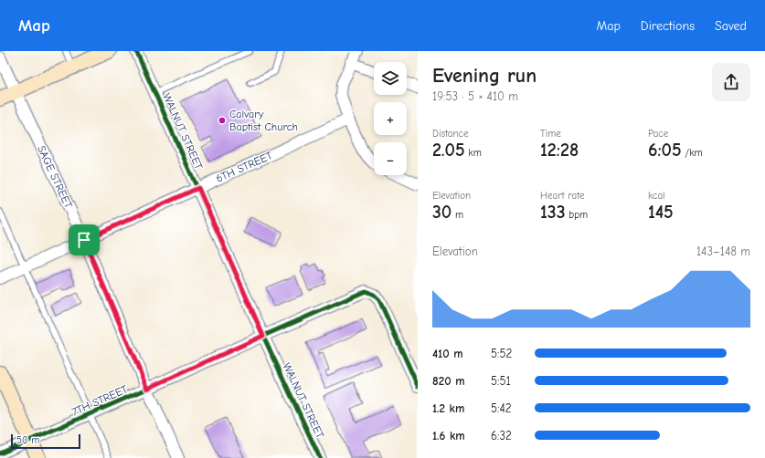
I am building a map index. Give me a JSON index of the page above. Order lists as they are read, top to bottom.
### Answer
{
  "streets": {
    "street": [
      "WALNUT STREET",
      "6TH STREET",
      "SAGE STREET",
      "7TH STREET"
    ]
  },
  "crossings": [
    ["WALNUT STREET", "6TH STREET"],
    ["WALNUT STREET", "7TH STREET"],
    ["6TH STREET", "SAGE STREET"],
    ["SAGE STREET", "7TH STREET"]
  ],
  "places": ["Calvary Baptist Church"],
  "scale_bar": "50 m",
  "page": {
    "header": "Map",
    "nav": ["Map", "Directions", "Saved"],
    "heading": ["Evening run", "19:53 · 5 × 410 m"],
    "map_buttons": ["+", "−"],
    "stats": [
      ["Distance", "2.05 km"],
      ["Time", "12:28"],
      ["Pace", "6:05 /km"],
      ["Elevation", "30 m"],
      ["Heart rate", "133 bpm"],
      ["kcal", "145"]
    ],
    "chart": ["Elevation", "143–148 m"],
    "list": [
      {
        "name": "410 m",
        "note": "5:52"
      },
      {
        "name": "820 m",
        "note": "5:51"
      },
      {
        "name": "1.2 km",
        "note": "5:42"
      },
      {
        "name": "1.6 km",
        "note": "6:32"
      }
    ],
    "scale": "50 m"
  }
}
